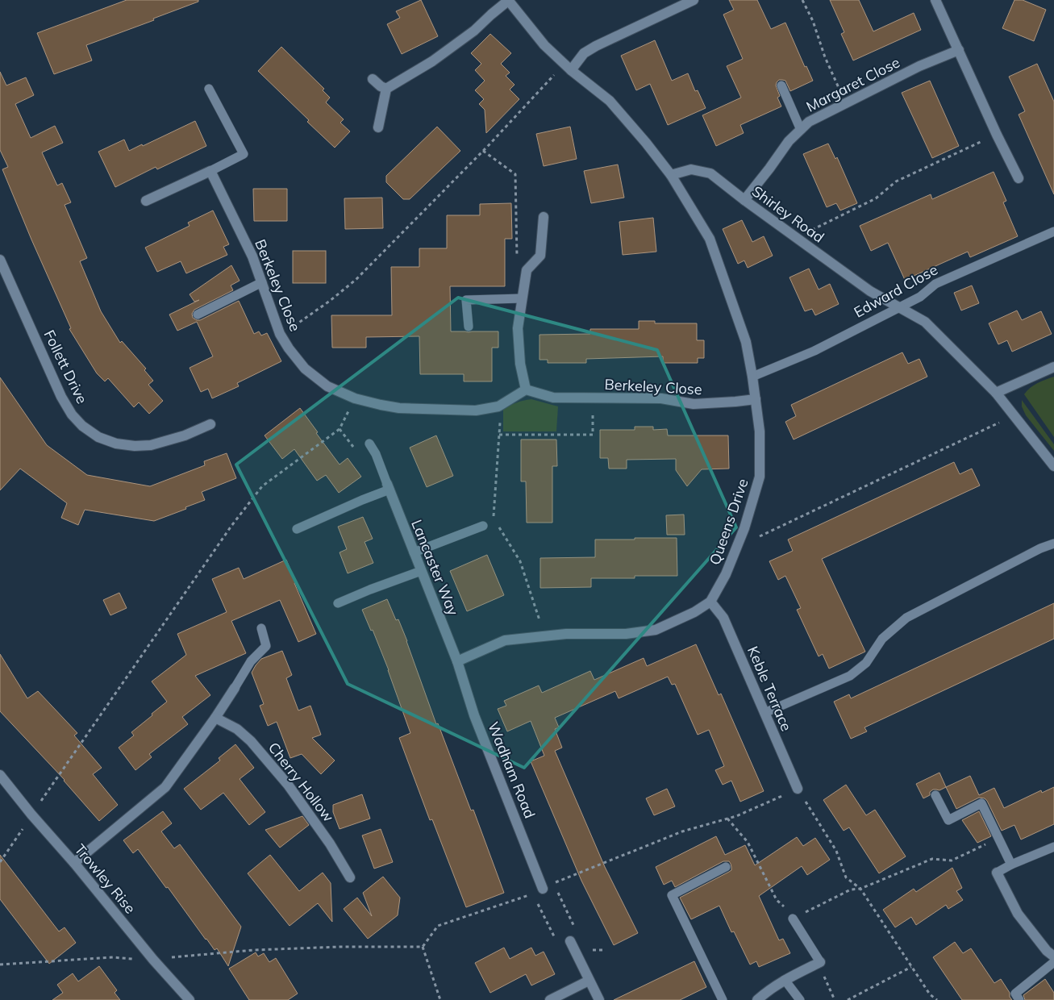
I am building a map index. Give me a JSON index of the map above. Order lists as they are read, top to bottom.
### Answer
{
  "streets": {
    "street": [
      "Margaret Close",
      "Shirley Road",
      "Berkeley Close",
      "Follett Drive",
      "Queens Drive",
      "Lancaster Way",
      "Keble Terrace",
      "Wadham Road",
      "Cherry Hollow",
      "Trowley Rise"
    ],
    "lane": ["Edward Close"]
  },
  "crossings": [
    ["Margaret Close", "Shirley Road"],
    ["Shirley Road", "Edward Close"],
    ["Shirley Road", "Queens Drive"],
    ["Berkeley Close", "Queens Drive"],
    ["Edward Close", "Queens Drive"],
    ["Queens Drive", "Lancaster Way"],
    ["Queens Drive", "Keble Terrace"],
    ["Queens Drive", "Wadham Road"],
    ["Lancaster Way", "Wadham Road"]
  ]
}
